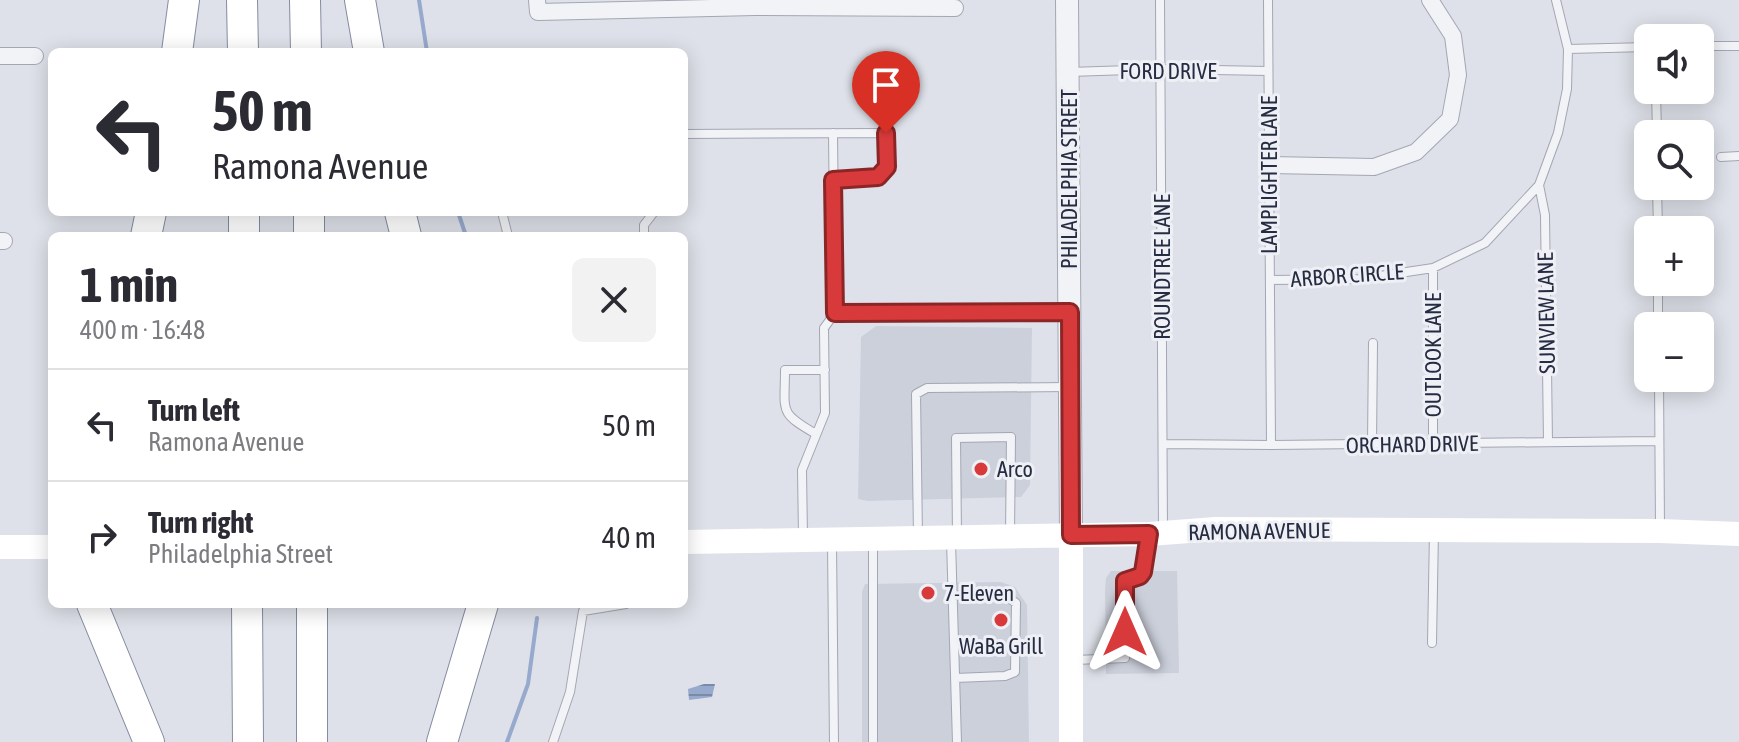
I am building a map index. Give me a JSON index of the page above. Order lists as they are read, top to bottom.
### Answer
{
  "streets": {
    "main road": ["PHILADELPHIA STREET", "RAMONA AVENUE"],
    "lane": [
      "FORD DRIVE",
      "LAMPLIGHTER LANE",
      "ROUNDTREE LANE",
      "ARBOR CIRCLE",
      "SUNVIEW LANE",
      "OUTLOOK LANE",
      "ORCHARD DRIVE"
    ]
  },
  "crossings": [
    ["FORD DRIVE", "LAMPLIGHTER LANE"],
    ["FORD DRIVE", "PHILADELPHIA STREET"],
    ["FORD DRIVE", "ROUNDTREE LANE"],
    ["LAMPLIGHTER LANE", "ARBOR CIRCLE"],
    ["LAMPLIGHTER LANE", "ORCHARD DRIVE"],
    ["PHILADELPHIA STREET", "ROUNDTREE LANE"],
    ["PHILADELPHIA STREET", "RAMONA AVENUE"],
    ["ROUNDTREE LANE", "ORCHARD DRIVE"],
    ["ROUNDTREE LANE", "RAMONA AVENUE"],
    ["ARBOR CIRCLE", "SUNVIEW LANE"],
    ["ARBOR CIRCLE", "OUTLOOK LANE"],
    ["SUNVIEW LANE", "ORCHARD DRIVE"],
    ["OUTLOOK LANE", "ORCHARD DRIVE"]
  ],
  "places": ["Arco", "7-Eleven", "WaBa Grill"],
  "page": {
    "map_buttons": ["+", "−"],
    "turn": ["50 m", "Ramona Avenue"],
    "heading": ["1 min", "400 m · 16:48"],
    "list": [
      {
        "name": "Turn left",
        "note": "Ramona Avenue",
        "value": "50 m"
      },
      {
        "name": "Turn right",
        "note": "Philadelphia Street",
        "value": "40 m"
      }
    ]
  }
}
